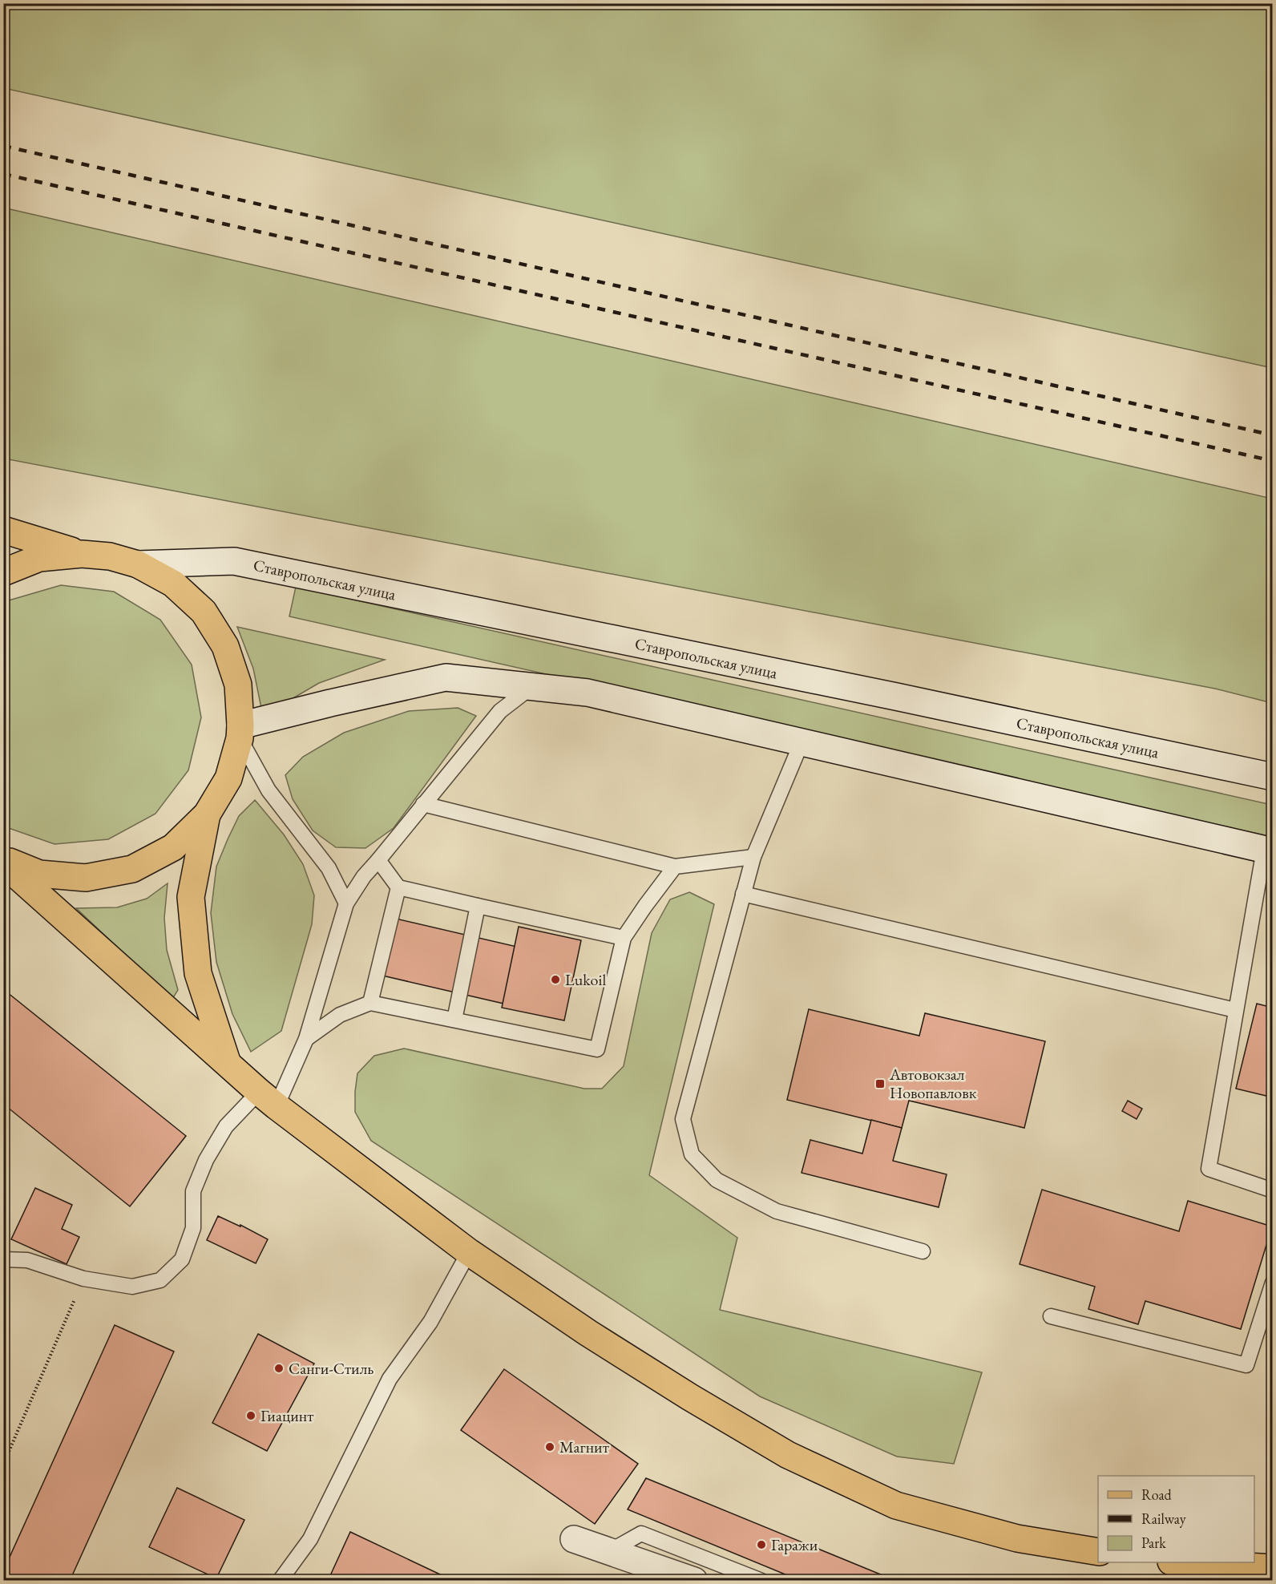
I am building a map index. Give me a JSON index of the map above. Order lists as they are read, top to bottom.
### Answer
{
  "streets": {
    "main road": ["Ставропольская улица"]
  },
  "places": {
    "other": [
      "Lukoil",
      "Санги-Стиль",
      "Гиацинт",
      "Магнит",
      "Гаражи"
    ],
    "transit": ["Автовокзал Новопавловк"]
  },
  "legend": ["Road", "Railway", "Park"]
}
